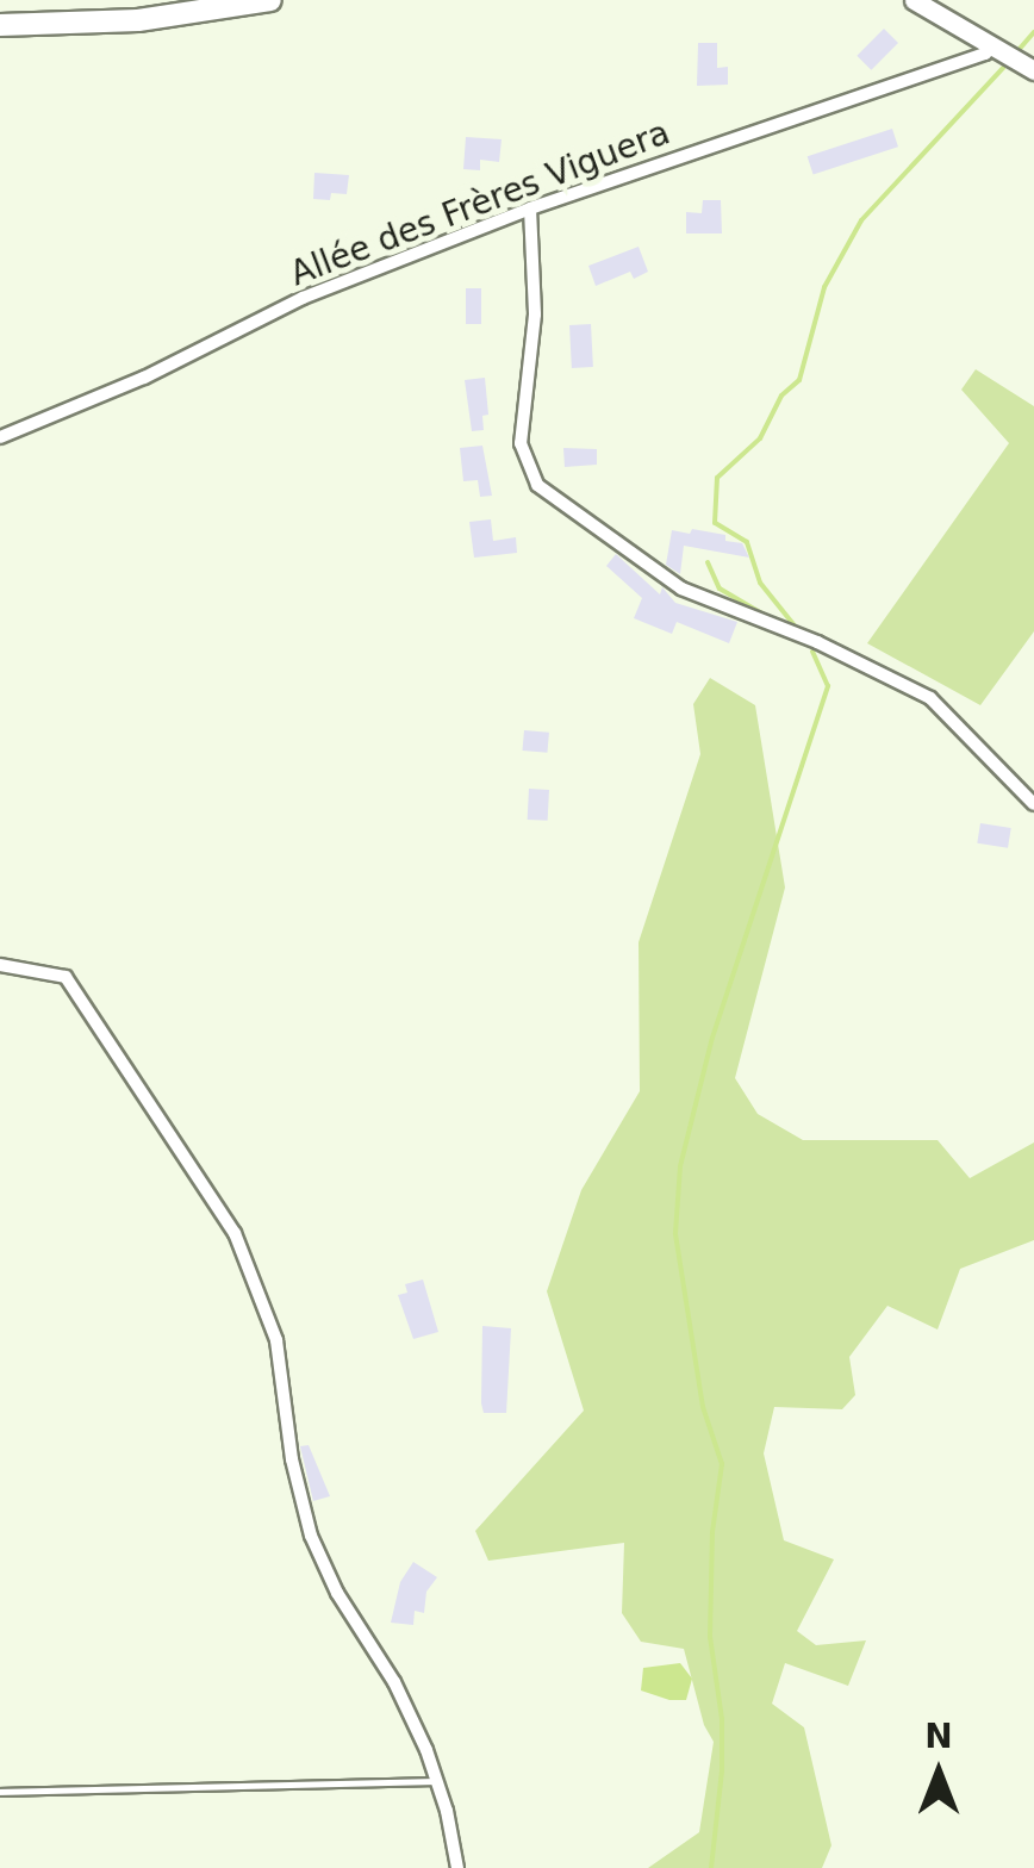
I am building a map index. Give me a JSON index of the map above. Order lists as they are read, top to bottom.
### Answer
{
  "streets": {
    "street": ["Allée des Frères Viguera"]
  },
  "north": "top"
}
